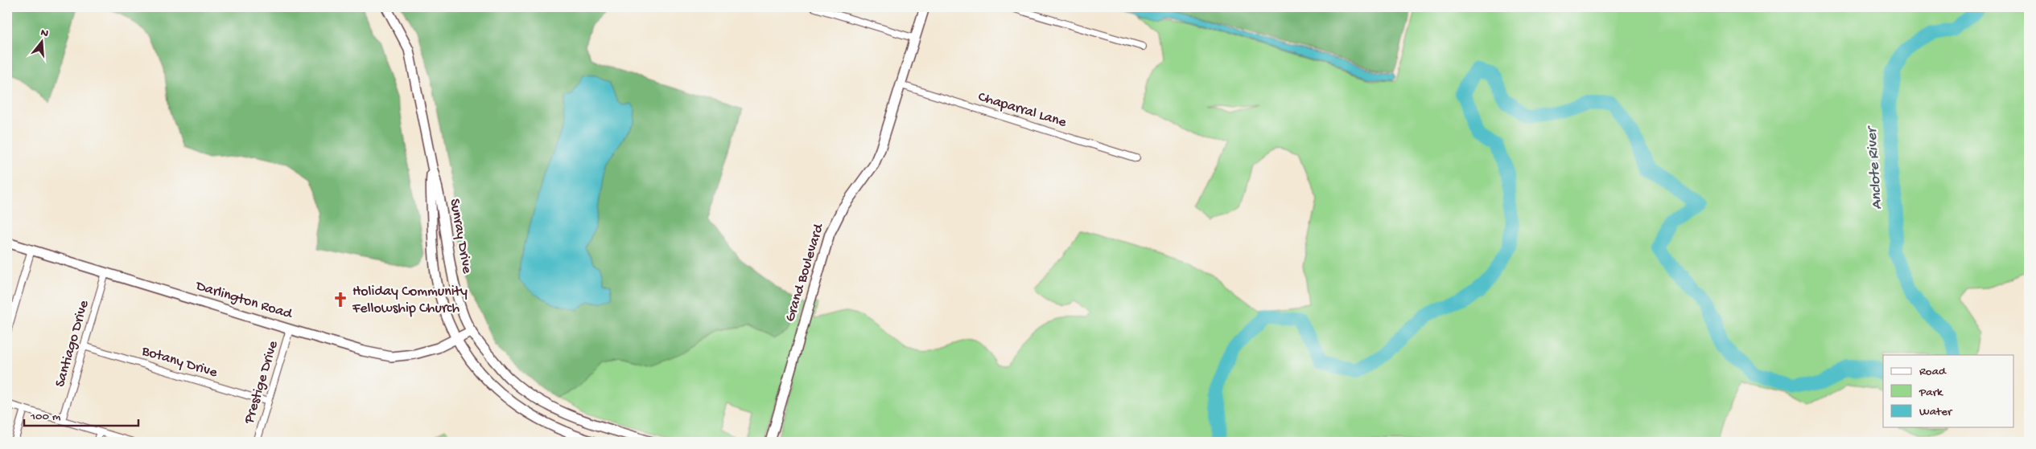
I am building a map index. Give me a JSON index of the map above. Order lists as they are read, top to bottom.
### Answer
{
  "streets": {
    "street": [
      "Chaparral Lane",
      "Sunray Drive",
      "Grand Boulevard",
      "Darlington Road",
      "Santiago Drive",
      "Botany Drive",
      "Prestige Drive"
    ]
  },
  "crossings": [
    ["Chaparral Lane", "Grand Boulevard"],
    ["Sunray Drive", "Darlington Road"],
    ["Darlington Road", "Santiago Drive"],
    ["Darlington Road", "Prestige Drive"],
    ["Santiago Drive", "Botany Drive"],
    ["Botany Drive", "Prestige Drive"]
  ],
  "water": ["Anclote River"],
  "places": {
    "church": ["Holiday Community Fellowship Church"]
  },
  "legend": ["Road", "Park", "Water"],
  "scale_bar": "100 m",
  "north": "top"
}
